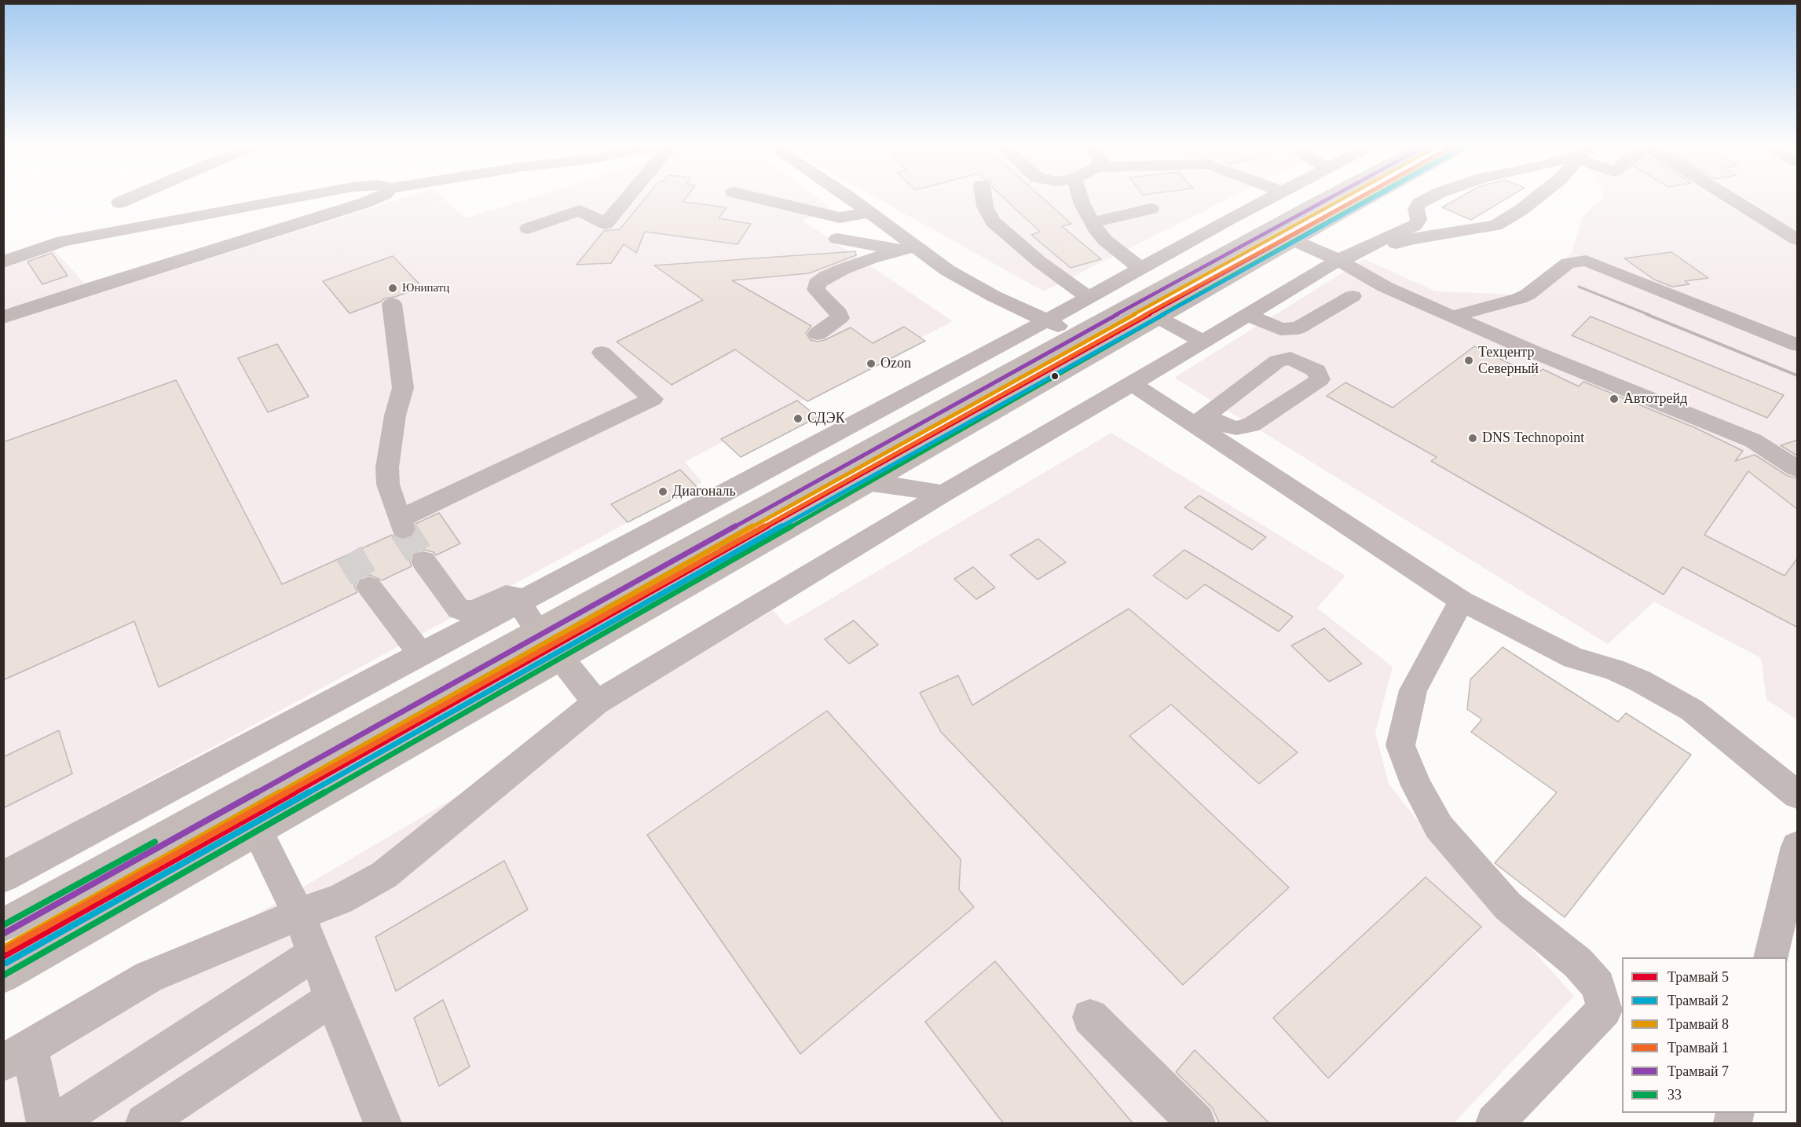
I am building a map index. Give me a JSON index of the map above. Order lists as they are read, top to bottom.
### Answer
{
  "places": [
    "Юнипатц",
    "Техцентр Северный",
    "Ozon",
    "Автотрейд",
    "СДЭК",
    "DNS Technopoint",
    "Диагональ"
  ],
  "lines": [
    "tram line 5",
    "tram line 2",
    "tram line 8",
    "tram line 1",
    "tram line 7",
    "transit line 33"
  ],
  "legend": [
    "Трамвай 5",
    "Трамвай 2",
    "Трамвай 8",
    "Трамвай 1",
    "Трамвай 7",
    "33"
  ]
}
